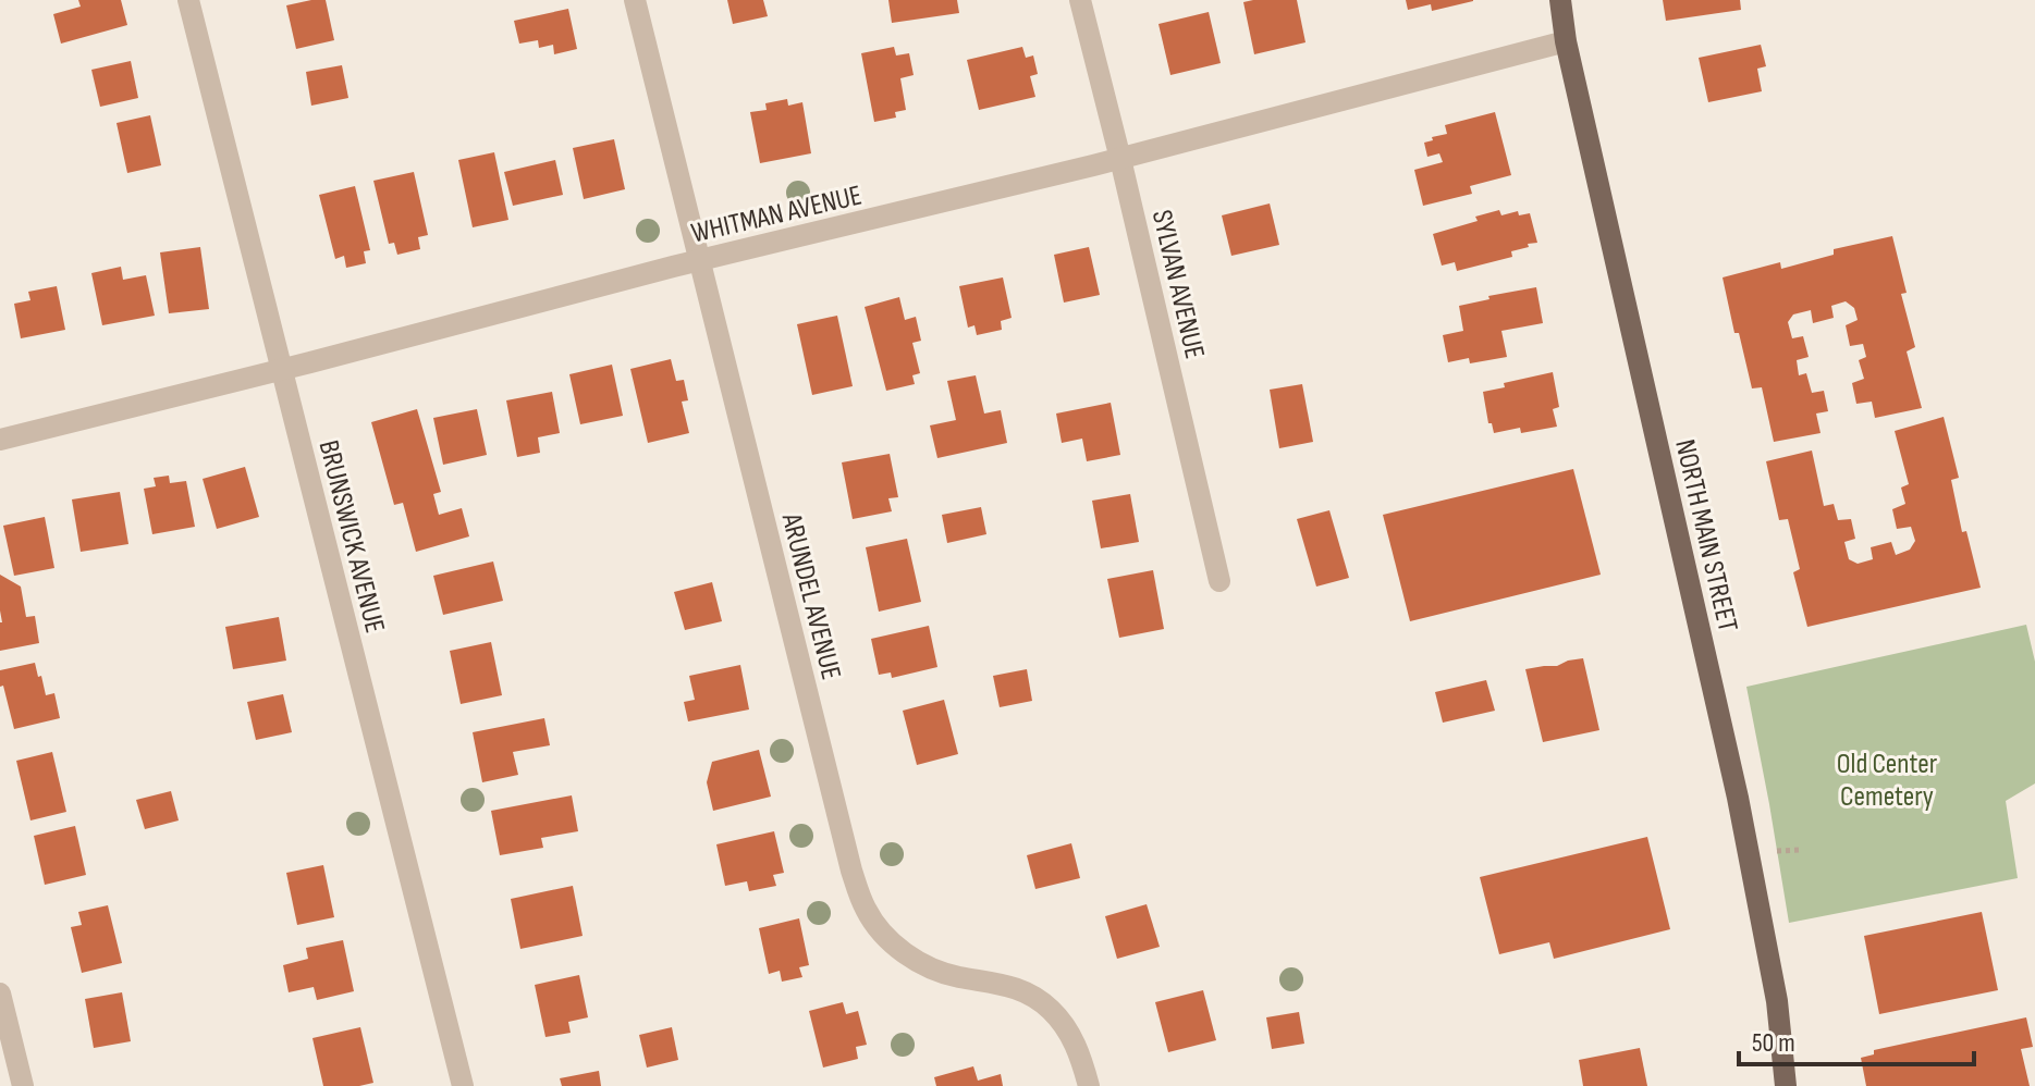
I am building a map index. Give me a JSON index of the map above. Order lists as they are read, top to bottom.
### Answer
{
  "streets": {
    "main road": ["NORTH MAIN STREET"],
    "street": [
      "WHITMAN AVENUE",
      "SYLVAN AVENUE",
      "BRUNSWICK AVENUE",
      "ARUNDEL AVENUE"
    ]
  },
  "crossings": [
    ["WHITMAN AVENUE", "SYLVAN AVENUE"],
    ["WHITMAN AVENUE", "NORTH MAIN STREET"],
    ["WHITMAN AVENUE", "BRUNSWICK AVENUE"],
    ["WHITMAN AVENUE", "ARUNDEL AVENUE"]
  ],
  "parks": ["Old Center Cemetery"],
  "scale_bar": "50 m"
}
